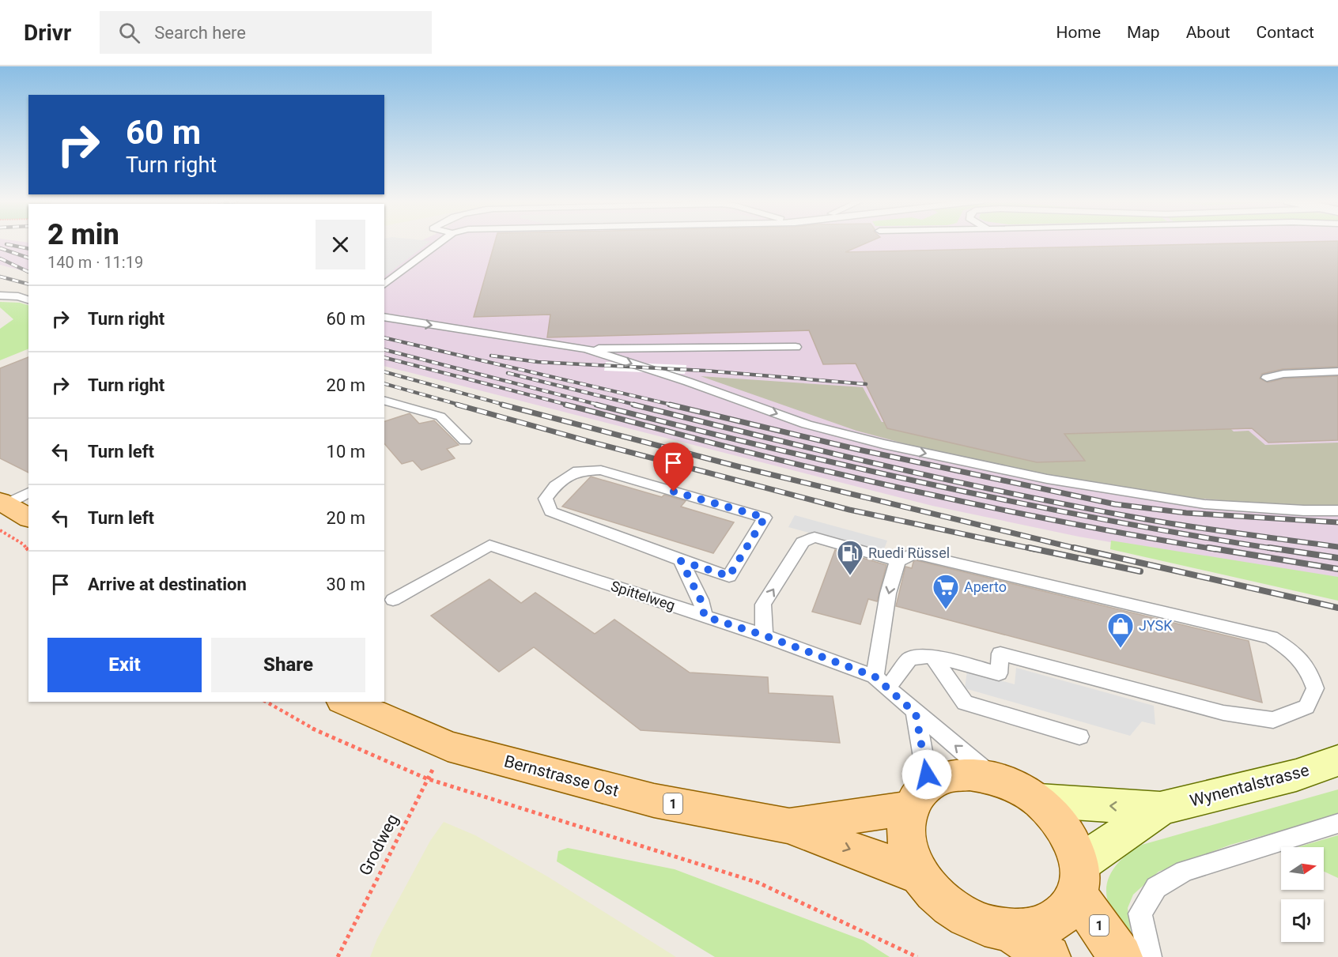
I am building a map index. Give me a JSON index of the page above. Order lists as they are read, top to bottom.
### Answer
{
  "streets": {
    "main road": ["Bernstrasse Ost", "Wynentalstrasse", "1"],
    "lane": ["Spittelweg"],
    "path": ["Grodweg"]
  },
  "crossings": [
    ["Spittelweg", "Bernstrasse Ost"],
    ["Spittelweg", "Wynentalstrasse"],
    ["Spittelweg", "1"],
    ["Bernstrasse Ost", "Wynentalstrasse"],
    ["Bernstrasse Ost", "1"],
    ["Bernstrasse Ost", "Grodweg"],
    ["Wynentalstrasse", "1"]
  ],
  "places": {
    "fuel station": ["Ruedi Rüssel"],
    "supermarket": ["Aperto"],
    "shop": ["JYSK"]
  },
  "north": "right",
  "page": {
    "header": "Drivr",
    "search": "Search here",
    "nav": [
      "Home",
      "Map",
      "About",
      "Contact"
    ],
    "turn": ["60 m", "Turn right"],
    "heading": ["2 min", "140 m · 11:19"],
    "list": [
      {
        "name": "Turn right",
        "value": "60 m"
      },
      {
        "name": "Turn right",
        "value": "20 m"
      },
      {
        "name": "Turn left",
        "value": "10 m"
      },
      {
        "name": "Turn left",
        "value": "20 m"
      },
      {
        "name": "Arrive at destination",
        "value": "30 m"
      }
    ],
    "buttons": ["Exit", "Share"]
  }
}
